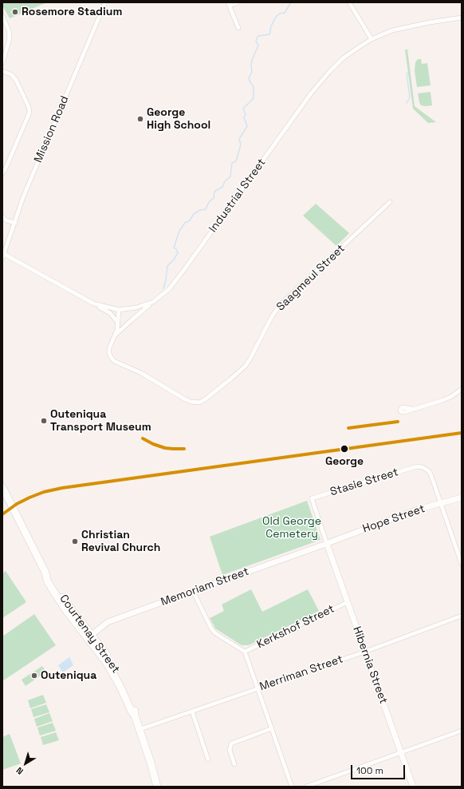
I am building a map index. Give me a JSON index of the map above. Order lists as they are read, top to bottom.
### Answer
{
  "streets": {
    "highway": ["Courtenay Street"],
    "street": [
      "Mission Road",
      "Industrial Street",
      "Saagmeul Street",
      "Stasie Street",
      "Hope Street",
      "Memoriam Street",
      "Kerkshof Street",
      "Hibernia Street",
      "Merriman Street"
    ]
  },
  "crossings": [
    ["Mission Road", "Industrial Street"],
    ["Industrial Street", "Saagmeul Street"],
    ["Stasie Street", "Hope Street"],
    ["Stasie Street", "Memoriam Street"],
    ["Stasie Street", "Hibernia Street"],
    ["Hope Street", "Memoriam Street"],
    ["Hope Street", "Hibernia Street"],
    ["Memoriam Street", "Courtenay Street"],
    ["Memoriam Street", "Hibernia Street"],
    ["Kerkshof Street", "Hibernia Street"],
    ["Courtenay Street", "Merriman Street"],
    ["Hibernia Street", "Merriman Street"]
  ],
  "parks": ["Old George Cemetery"],
  "places": [
    "Rosemore Stadium",
    "George High School",
    "Outeniqua Transport Museum",
    "George",
    "Christian Revival Church",
    "Outeniqua"
  ],
  "scale_bar": "100 m",
  "north": "bottom left"
}
